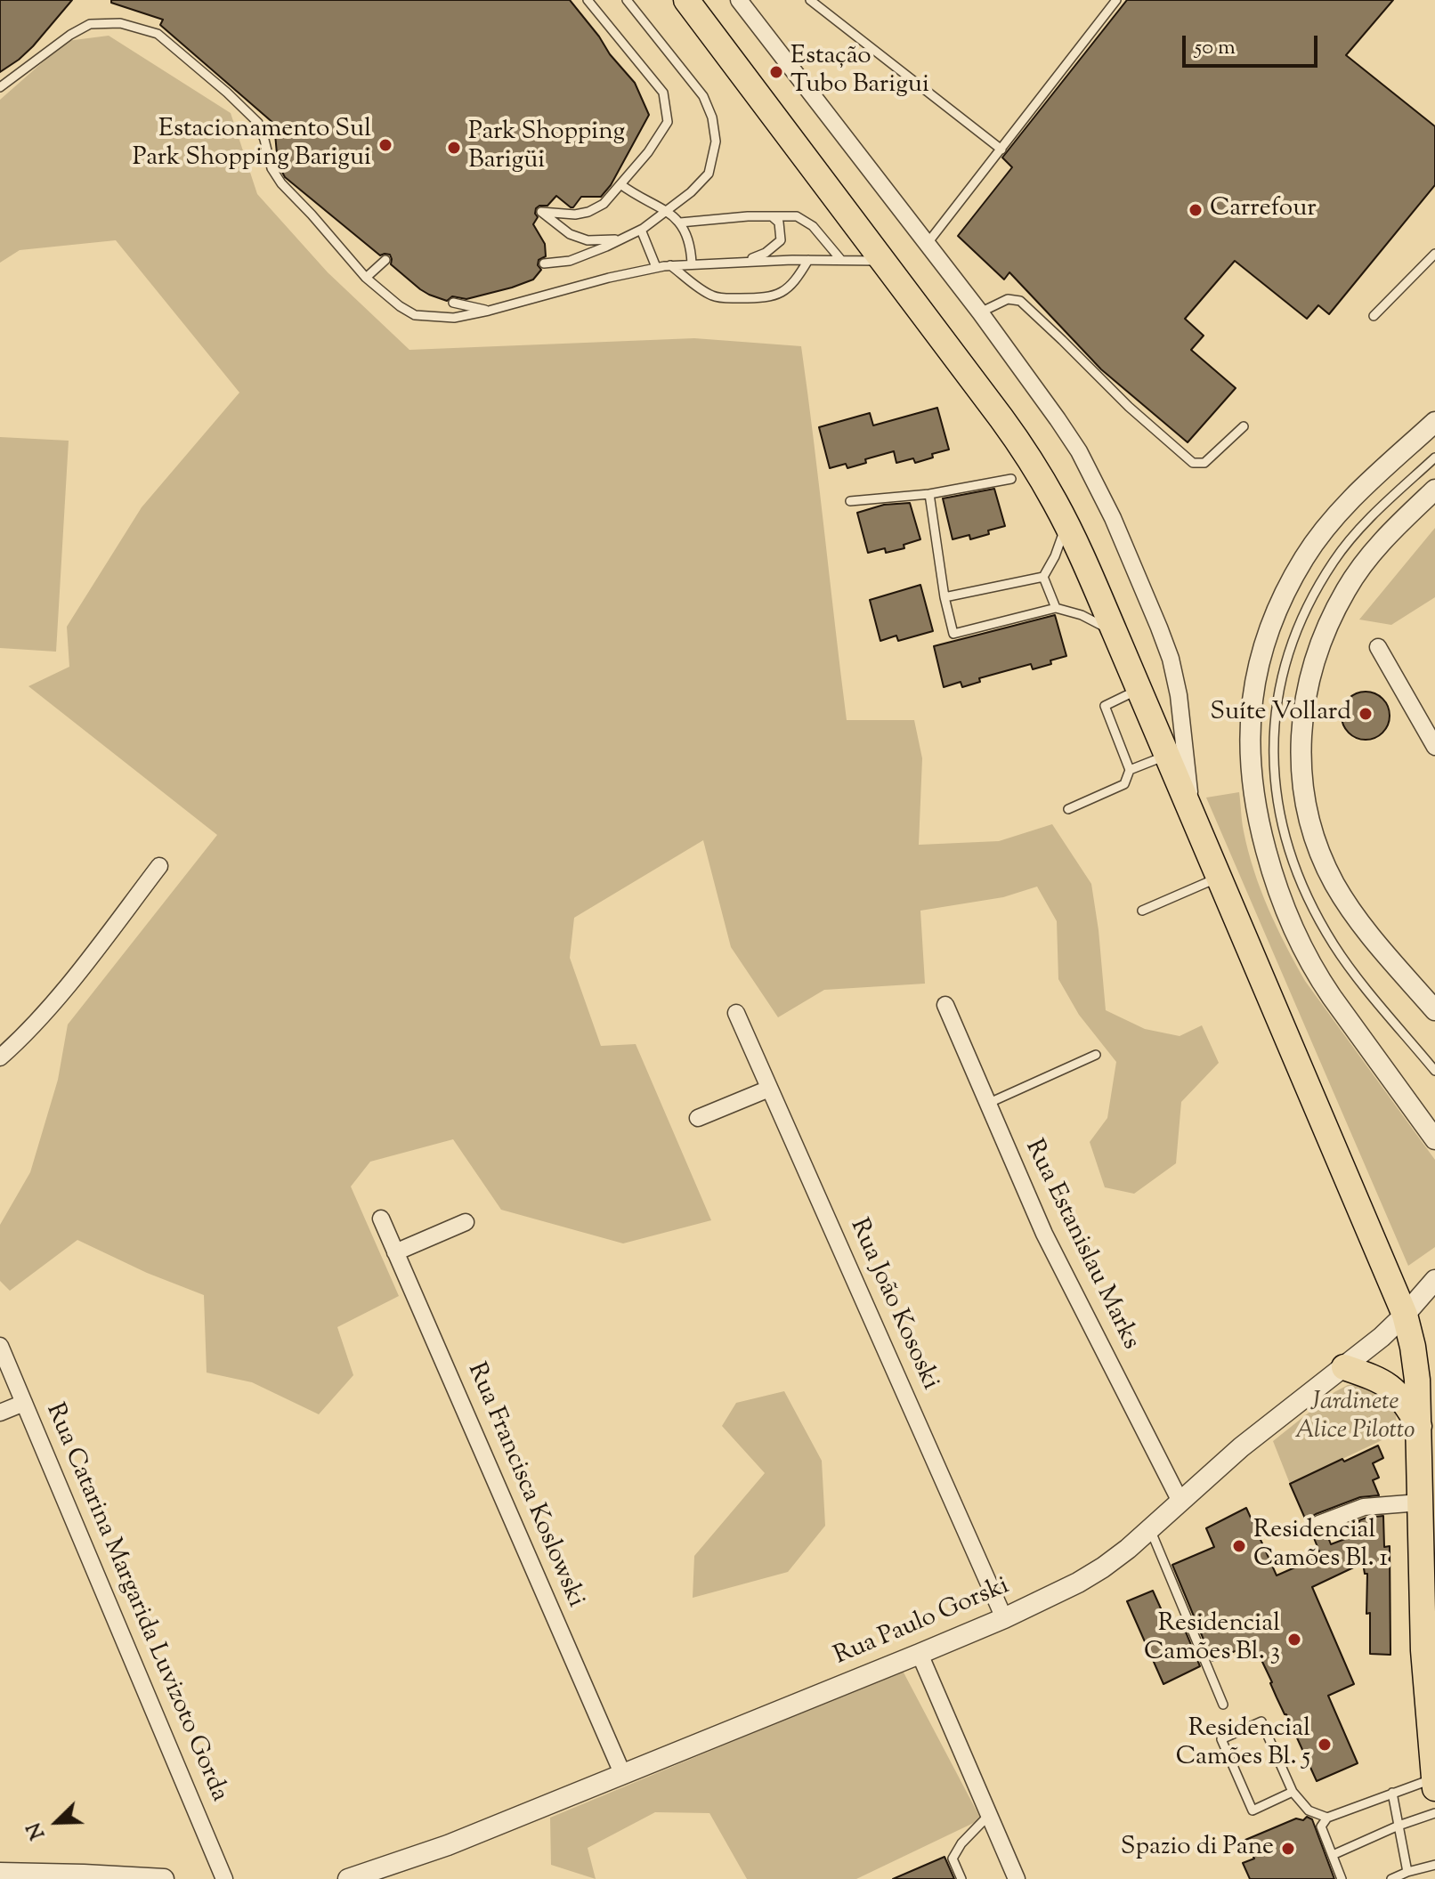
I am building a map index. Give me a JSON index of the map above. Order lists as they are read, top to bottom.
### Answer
{
  "streets": {
    "street": [
      "Rua Estanislau Marks",
      "Rua João Kososki",
      "Rua Francisca Koslowski",
      "Rua Catarina Margarida Luvizoto Gorda",
      "Rua Paulo Gorski"
    ]
  },
  "crossings": [
    ["Rua Estanislau Marks", "Rua Paulo Gorski"],
    ["Rua João Kososki", "Rua Paulo Gorski"],
    ["Rua Francisca Koslowski", "Rua Paulo Gorski"]
  ],
  "parks": ["Jardinete Alice Pilotto"],
  "places": [
    "Estação Tubo Barigui",
    "Estacionamento Sul Park Shopping Barigui",
    "Park Shopping Barigüi",
    "Carrefour",
    "Suíte Vollard",
    "Residencial Camões Bl. 1",
    "Residencial Camões Bl. 3",
    "Residencial Camões Bl. 5",
    "Spazio di Pane"
  ],
  "scale_bar": "50 m",
  "north": "bottom left"
}
